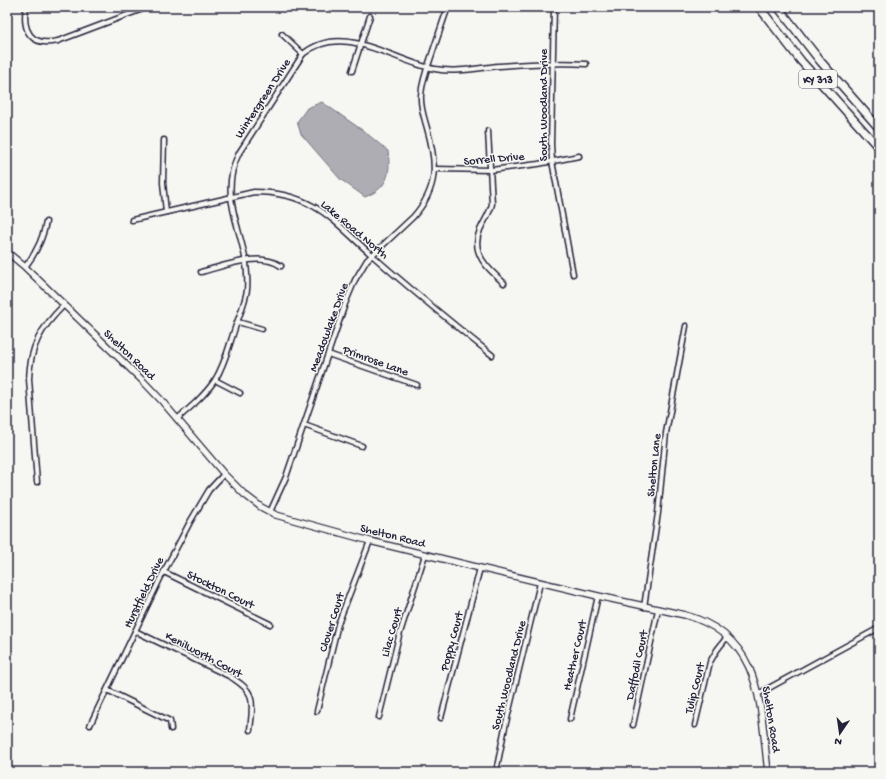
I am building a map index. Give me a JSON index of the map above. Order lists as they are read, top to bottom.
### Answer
{
  "streets": {
    "highway": ["KY 313"],
    "street": [
      "Wintergreen Drive",
      "South Woodland Drive",
      "Sorrell Drive",
      "Lake Road North",
      "Meadowlake Drive",
      "Shelton Road",
      "Primrose Lane",
      "Shelton Lane",
      "Stockton Court",
      "Hurstfield Drive",
      "Clover Court",
      "Lilac Court",
      "Poppy Court",
      "Kenilworth Court",
      "Heather Court",
      "Daffodil Court",
      "Tulip Court"
    ]
  },
  "crossings": [
    ["Wintergreen Drive", "South Woodland Drive"],
    ["Wintergreen Drive", "Lake Road North"],
    ["Wintergreen Drive", "Meadowlake Drive"],
    ["Wintergreen Drive", "Shelton Road"],
    ["South Woodland Drive", "Sorrell Drive"],
    ["South Woodland Drive", "Shelton Road"],
    ["Sorrell Drive", "Meadowlake Drive"],
    ["Lake Road North", "Meadowlake Drive"],
    ["Meadowlake Drive", "Shelton Road"],
    ["Meadowlake Drive", "Primrose Lane"],
    ["Shelton Road", "Shelton Lane"],
    ["Shelton Road", "Hurstfield Drive"],
    ["Shelton Road", "Clover Court"],
    ["Shelton Road", "Lilac Court"],
    ["Shelton Road", "Poppy Court"],
    ["Shelton Road", "Heather Court"],
    ["Shelton Road", "Daffodil Court"],
    ["Shelton Road", "Tulip Court"],
    ["Stockton Court", "Hurstfield Drive"],
    ["Hurstfield Drive", "Kenilworth Court"]
  ],
  "north": "bottom"
}
